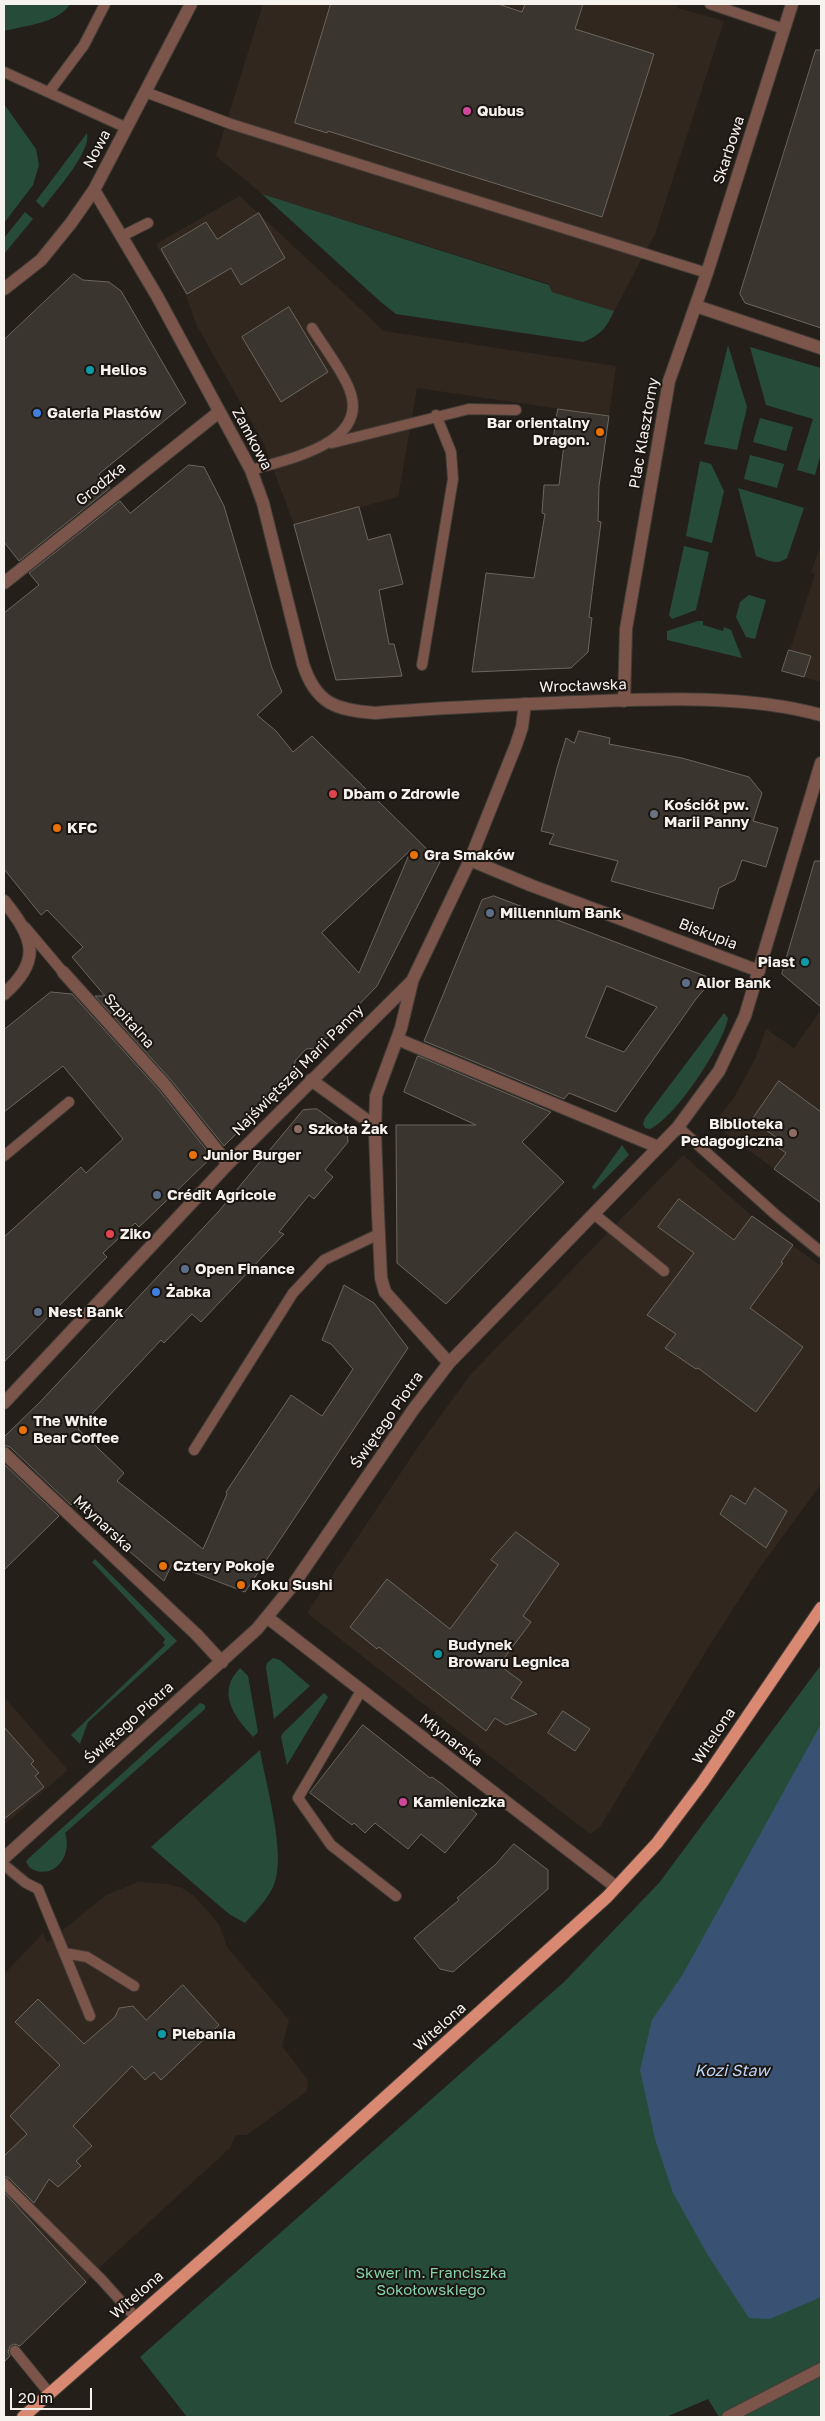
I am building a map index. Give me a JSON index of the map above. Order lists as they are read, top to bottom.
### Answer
{
  "streets": {
    "main road": ["Witelona"],
    "street": [
      "Nowa",
      "Skarbowa",
      "Plac Klasztorny",
      "Zamkowa",
      "Grodzka",
      "Wrocławska",
      "Biskupia",
      "Szpitalna",
      "Najświętszej Marii Panny",
      "Świętego Piotra",
      "Młynarska"
    ]
  },
  "crossings": [
    ["Nowa", "Zamkowa"],
    ["Skarbowa", "Plac Klasztorny"],
    ["Plac Klasztorny", "Wrocławska"],
    ["Zamkowa", "Grodzka"],
    ["Zamkowa", "Wrocławska"],
    ["Wrocławska", "Najświętszej Marii Panny"],
    ["Biskupia", "Najświętszej Marii Panny"],
    ["Biskupia", "Świętego Piotra"],
    ["Szpitalna", "Najświętszej Marii Panny"],
    ["Świętego Piotra", "Młynarska"],
    ["Młynarska", "Witelona"]
  ],
  "water": ["Kozi Staw"],
  "parks": ["Skwer im. Franciszka Sokołowskiego"],
  "places": [
    "Qubus",
    "Helios",
    "Galeria Piastów",
    "Bar orientalny Dragon.",
    "Dbam o Zdrowie",
    "Kościół pw. Marii Panny",
    "KFC",
    "Gra Smaków",
    "Millennium Bank",
    "Piast",
    "Alior Bank",
    "Szkoła Żak",
    "Biblioteka Pedagogiczna",
    "Junior Burger",
    "Crédit Agricole",
    "Ziko",
    "Open Finance",
    "Żabka",
    "Nest Bank",
    "The White Bear Coffee",
    "Cztery Pokoje",
    "Koku Sushi",
    "Budynek Browaru Legnica",
    "Kamieniczka",
    "Plebania"
  ],
  "scale_bar": "20 m"
}
